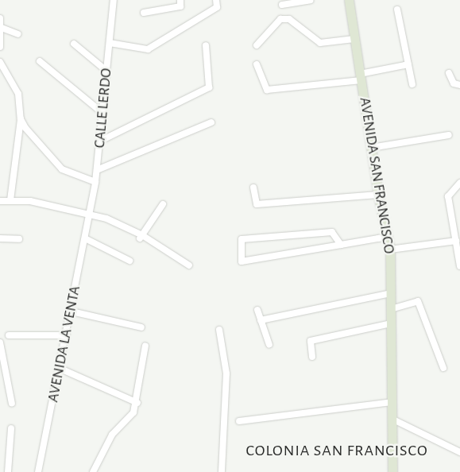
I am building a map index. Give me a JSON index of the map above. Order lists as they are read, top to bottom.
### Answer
{
  "streets": {
    "street": ["CALLE LERDO", "AVENIDA SAN FRANCISCO", "AVENIDA LA VENTA"]
  },
  "crossings": [
    ["CALLE LERDO", "AVENIDA LA VENTA"]
  ],
  "districts": ["COLONIA SAN FRANCISCO"]
}
